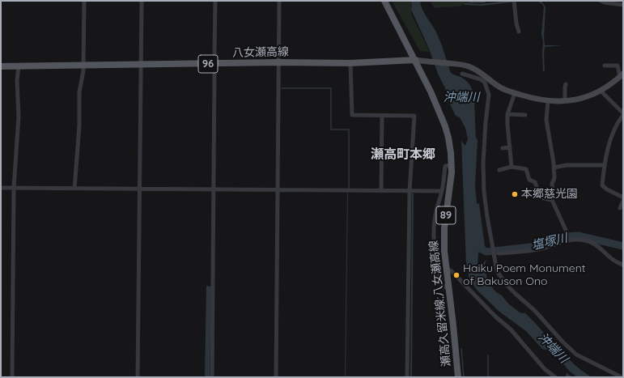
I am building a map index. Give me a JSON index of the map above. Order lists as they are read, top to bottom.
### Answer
{
  "streets": {
    "main road": [
      "八女瀬高線",
      "96",
      "89",
      "瀬高久留米線;八女瀬高線"
    ]
  },
  "crossings": [
    ["八女瀬高線", "瀬高久留米線;八女瀬高線"]
  ],
  "districts": ["瀬高町本郷"],
  "water": ["沖端川", "塩塚川"],
  "places": ["本郷慈光園", "Haiku Poem Monument of Bakuson Ono"]
}
